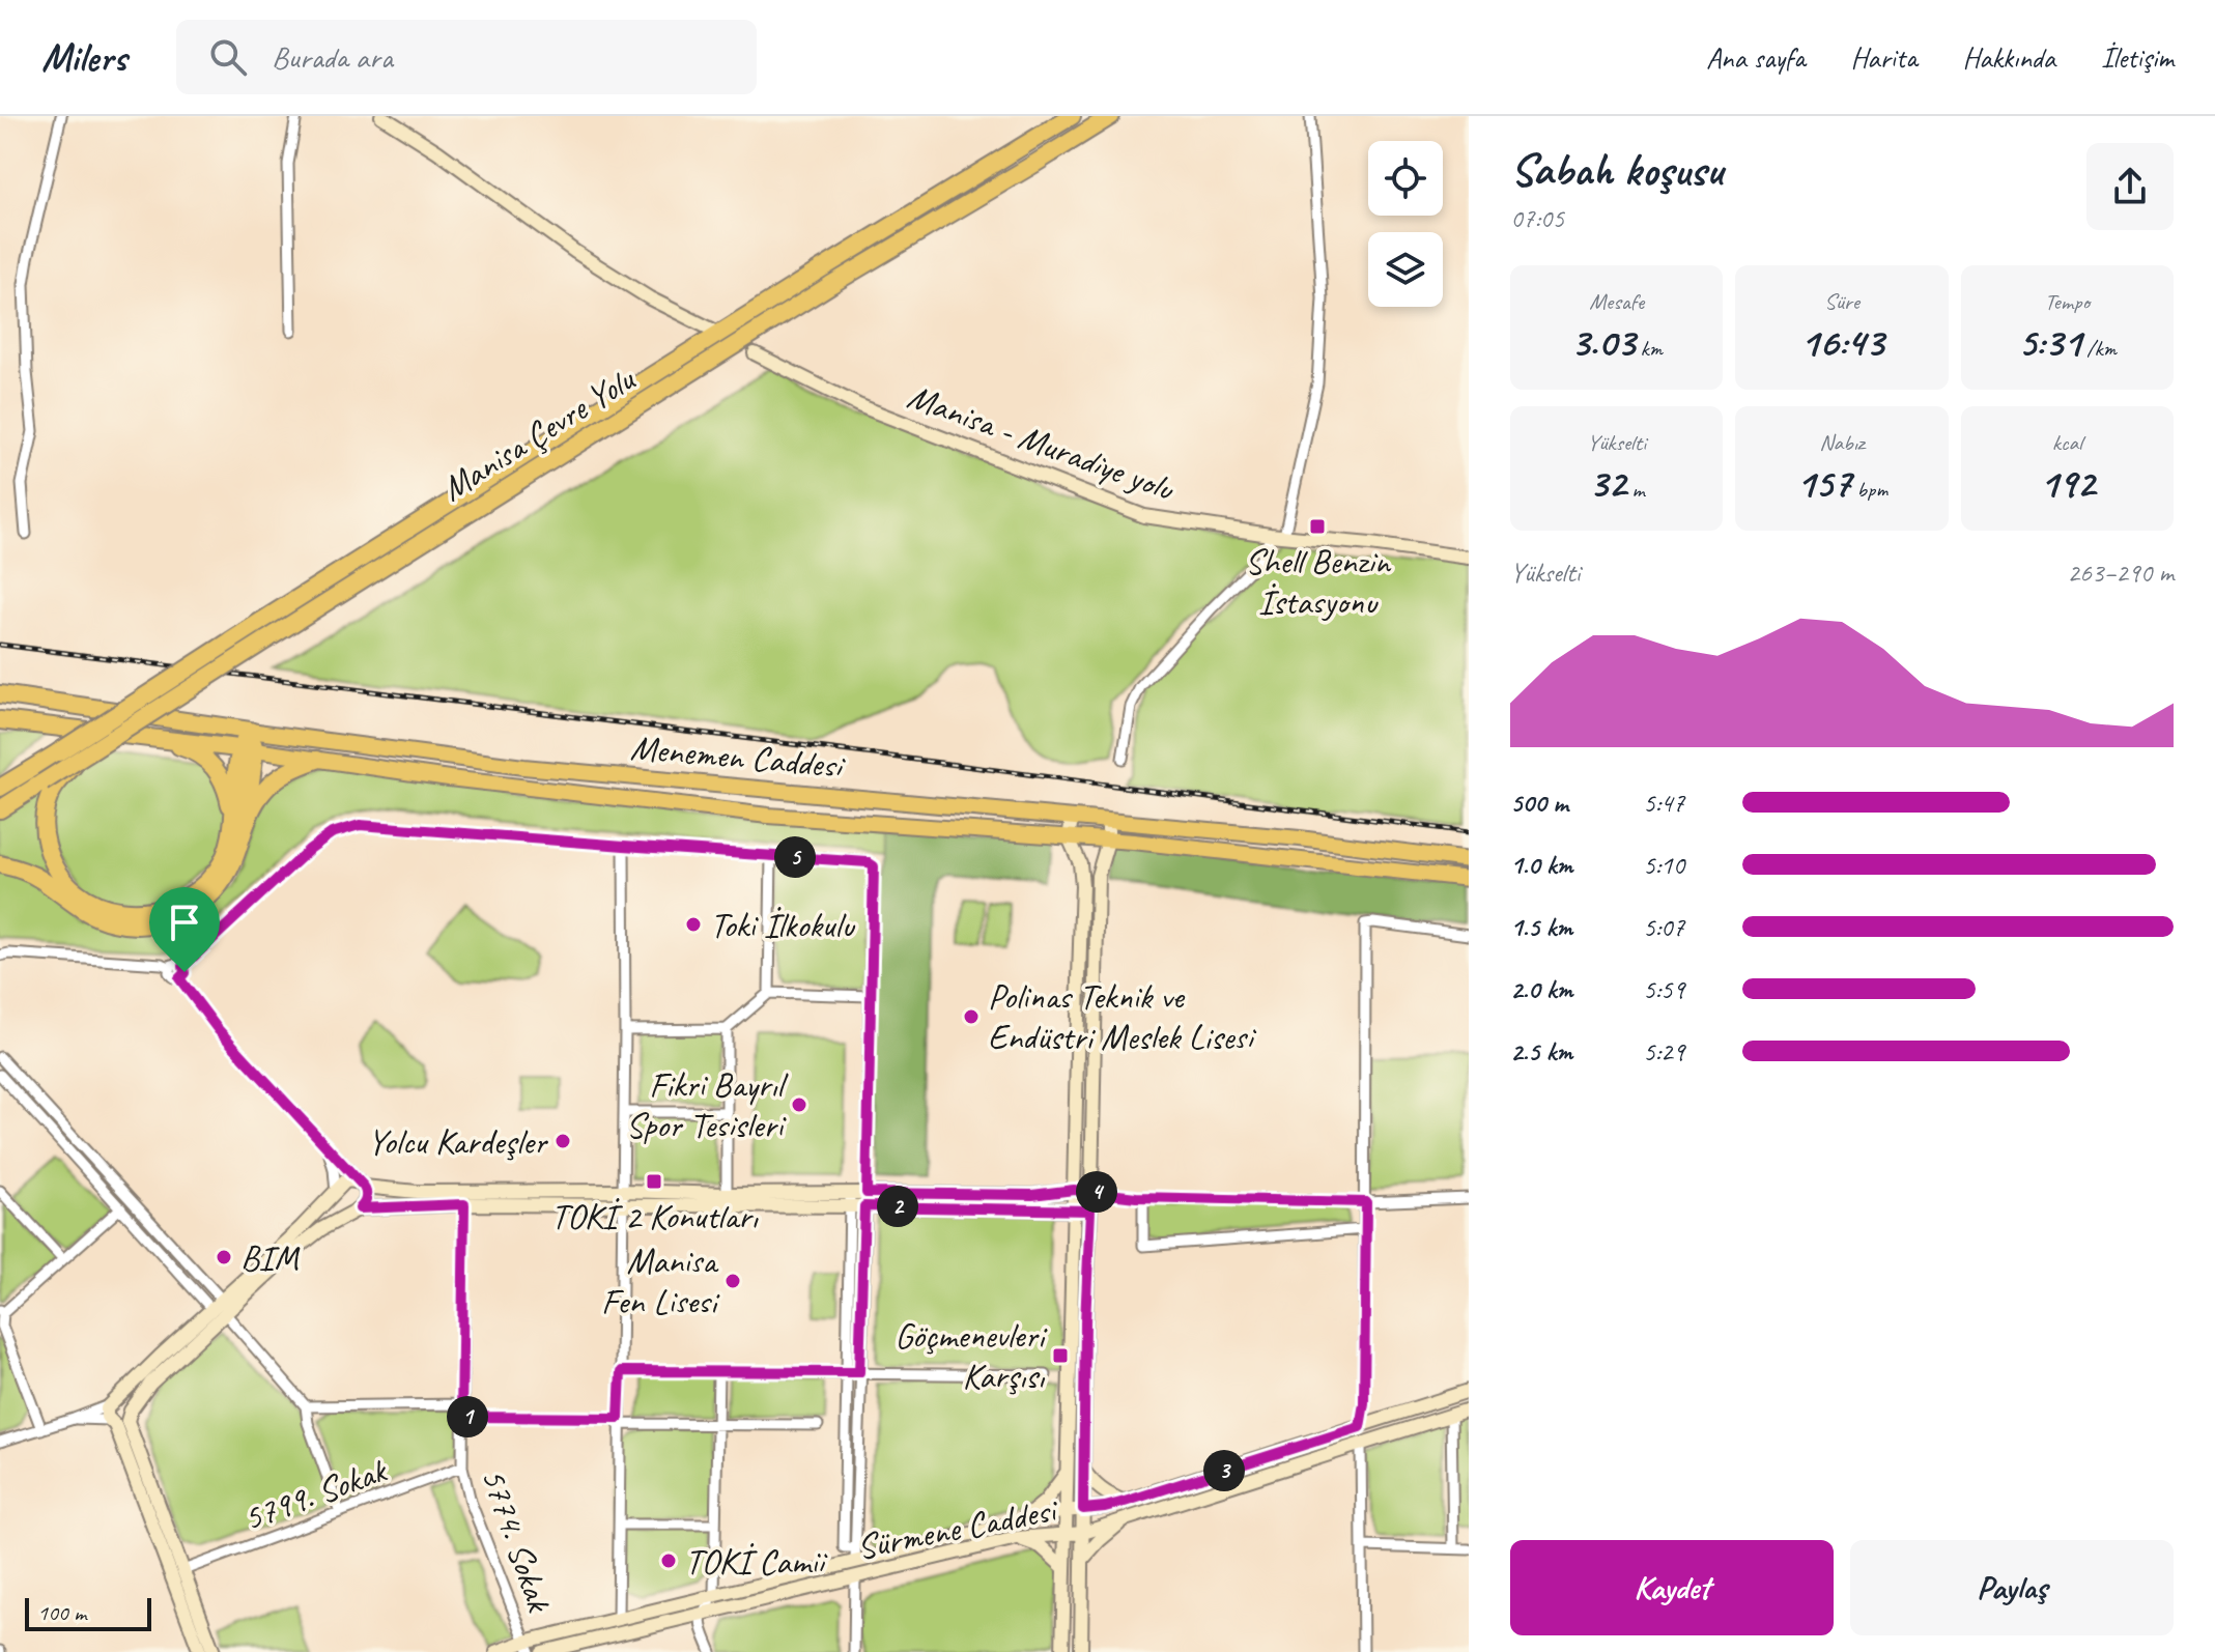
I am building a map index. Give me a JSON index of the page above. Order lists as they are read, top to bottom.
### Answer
{
  "streets": {
    "highway": ["Manisa Çevre Yolu", "Menemen Caddesi"],
    "street": [
      "Manisa - Muradiye yolu",
      "5799. Sokak",
      "Sürmene Caddesi",
      "5774. Sokak"
    ]
  },
  "crossings": [
    ["5799. Sokak", "5774. Sokak"],
    ["Sürmene Caddesi", "5774. Sokak"]
  ],
  "places": {
    "transit": ["Shell Benzin İstasyonu", "TOKİ 2 Konutları", "Göçmenevleri Karşısı"],
    "other": [
      "Toki İlkokulu",
      "Polinas Teknik ve Endüstri Meslek Lisesi",
      "Fikri Bayrıl Spor Tesisleri",
      "Yolcu Kardeşler",
      "BIM",
      "Manisa Fen Lisesi",
      "TOKİ Camii"
    ]
  },
  "scale_bar": "100 m",
  "page": {
    "header": "Milers",
    "search": "Burada ara",
    "nav": [
      "Ana sayfa",
      "Harita",
      "Hakkında",
      "İletişim"
    ],
    "heading": ["Sabah koşusu", "07:05"],
    "stats": [
      ["Mesafe", "3.03 km"],
      ["Süre", "16:43"],
      ["Tempo", "5:31 /km"],
      ["Yükselti", "32 m"],
      ["Nabız", "157 bpm"],
      ["kcal", "192"]
    ],
    "chart": ["Yükselti", "263–290 m"],
    "list": [
      {
        "name": "500 m",
        "note": "5:47"
      },
      {
        "name": "1.0 km",
        "note": "5:10"
      },
      {
        "name": "1.5 km",
        "note": "5:07"
      },
      {
        "name": "2.0 km",
        "note": "5:59"
      },
      {
        "name": "2.5 km",
        "note": "5:29"
      }
    ],
    "pins": [
      "5",
      "4",
      "2",
      "1",
      "3"
    ],
    "buttons": ["Kaydet", "Paylaş"],
    "scale": "100 m"
  }
}
